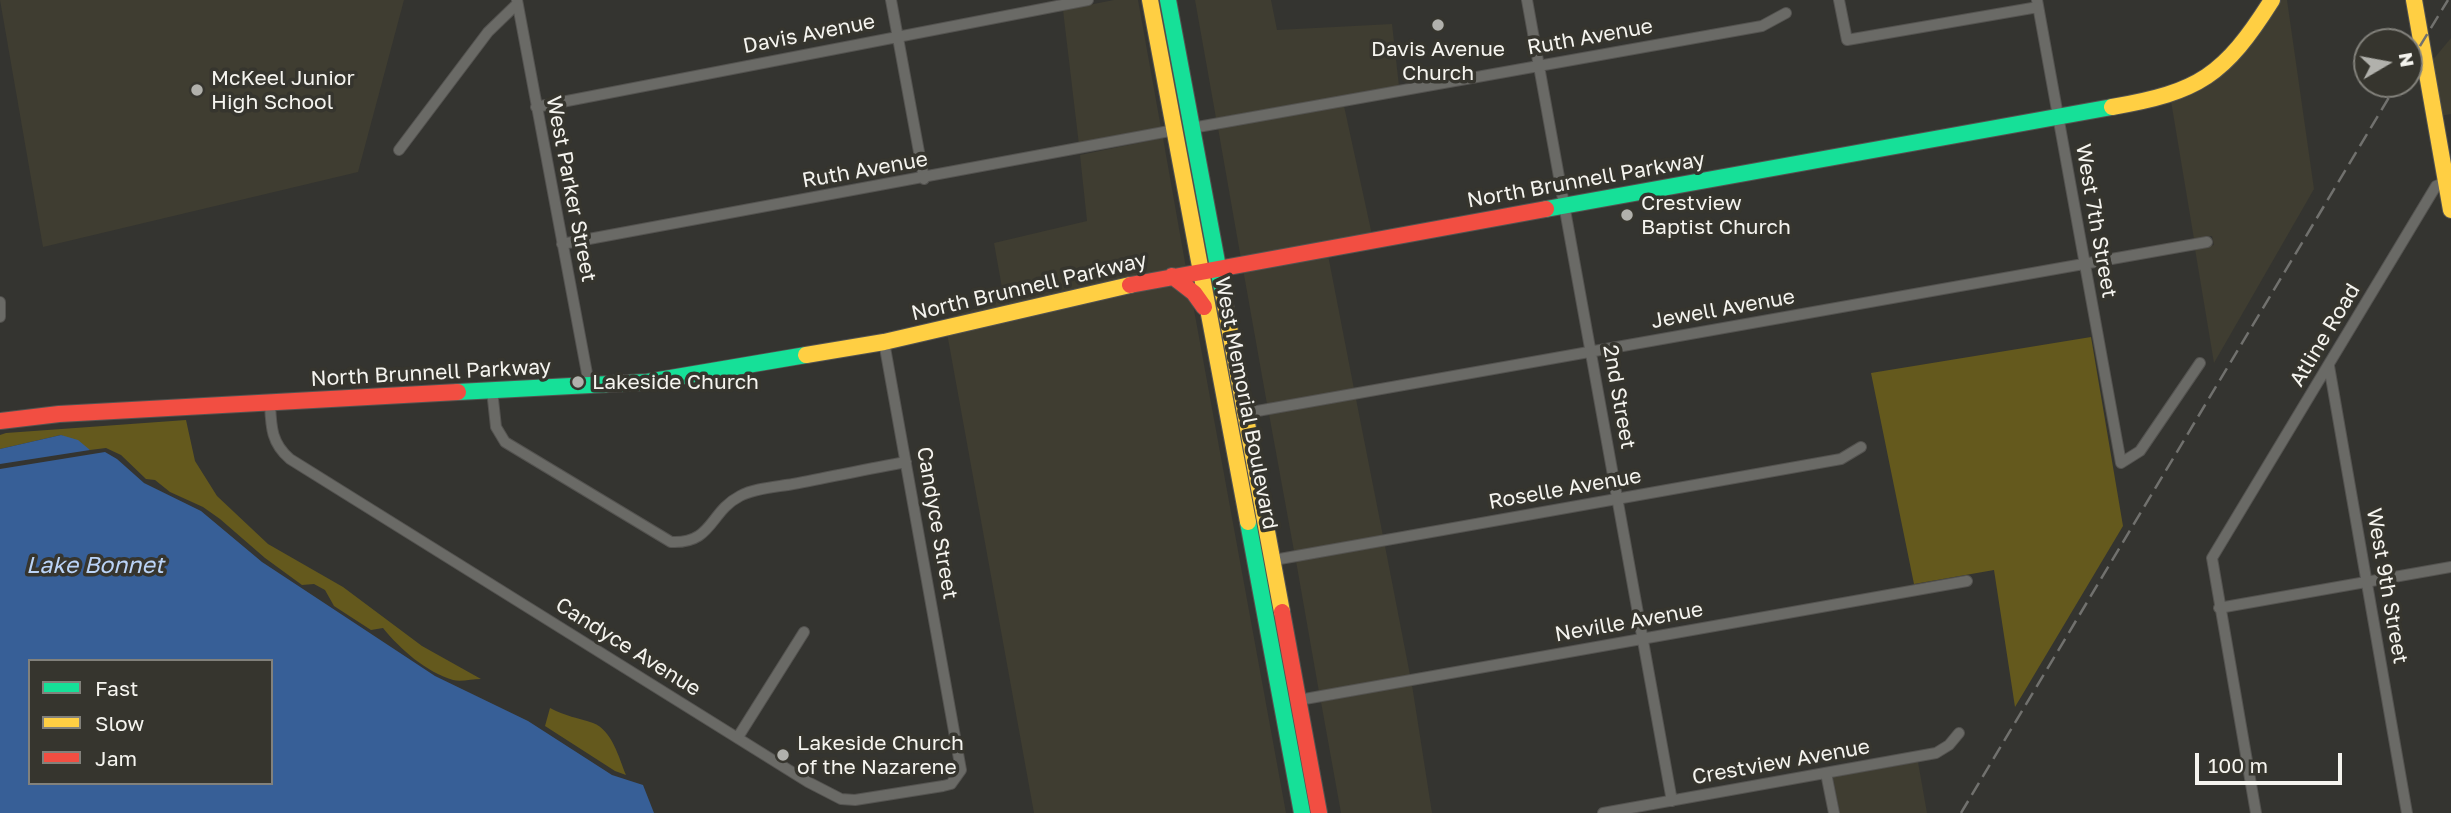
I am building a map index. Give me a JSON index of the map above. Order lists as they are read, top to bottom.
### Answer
{
  "streets": {
    "street": [
      "Davis Avenue",
      "Ruth Avenue",
      "North Brunnell Parkway",
      "West Parker Street",
      "West 7th Street",
      "Jewell Avenue",
      "Atline Road",
      "2nd Street",
      "West Memorial Boulevard",
      "Roselle Avenue",
      "Candyce Street",
      "West 9th Street",
      "Neville Avenue",
      "Candyce Avenue",
      "Crestview Avenue"
    ]
  },
  "crossings": [
    ["Davis Avenue", "West Parker Street"],
    ["Ruth Avenue", "West Parker Street"],
    ["Ruth Avenue", "2nd Street"],
    ["Ruth Avenue", "West Memorial Boulevard"],
    ["North Brunnell Parkway", "West Parker Street"],
    ["North Brunnell Parkway", "West 7th Street"],
    ["North Brunnell Parkway", "2nd Street"],
    ["North Brunnell Parkway", "West Memorial Boulevard"],
    ["North Brunnell Parkway", "Candyce Street"],
    ["North Brunnell Parkway", "Candyce Avenue"],
    ["West 7th Street", "Jewell Avenue"],
    ["Jewell Avenue", "2nd Street"],
    ["Jewell Avenue", "West Memorial Boulevard"],
    ["Atline Road", "West 9th Street"],
    ["2nd Street", "Roselle Avenue"],
    ["2nd Street", "Neville Avenue"],
    ["2nd Street", "Crestview Avenue"],
    ["West Memorial Boulevard", "Roselle Avenue"],
    ["West Memorial Boulevard", "Neville Avenue"],
    ["Candyce Street", "Candyce Avenue"]
  ],
  "water": ["Lake Bonnet"],
  "places": [
    "Davis Avenue Church",
    "McKeel Junior High School",
    "Crestview Baptist Church",
    "Lakeside Church",
    "Lakeside Church of the Nazarene"
  ],
  "legend": ["Fast", "Slow", "Jam"],
  "scale_bar": "100 m",
  "north": "right"
}
